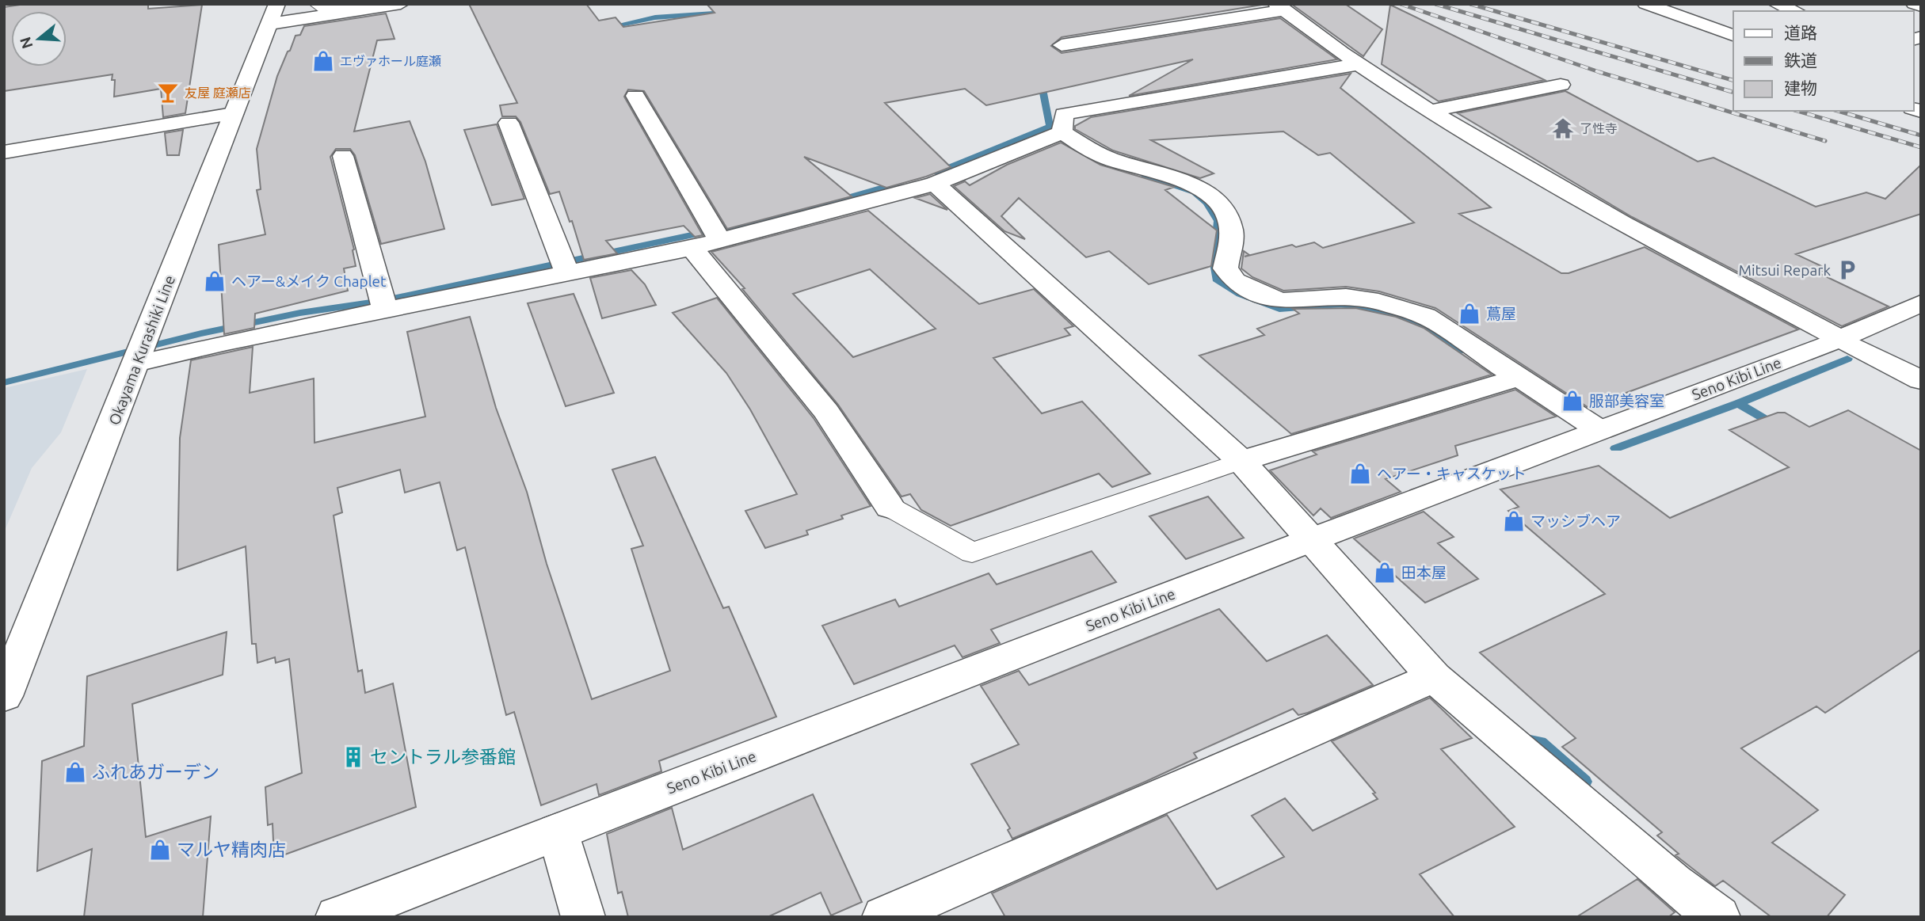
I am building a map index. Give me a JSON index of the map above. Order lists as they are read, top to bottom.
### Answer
{
  "streets": {
    "street": ["Okayama Kurashiki Line", "Seno Kibi Line"]
  },
  "places": {
    "shop": [
      "エヴァホール庭瀬",
      "ヘアー&メイク Chaplet",
      "蔦屋",
      "服部美容室",
      "ヘアー・キャスケット",
      "マッシブヘア",
      "田本屋",
      "ふれあガーデン",
      "マルヤ精肉店"
    ],
    "bar": ["友屋 庭瀬店"],
    "temple": ["了性寺"],
    "parking": ["Mitsui Repark"],
    "building": ["セントラル参番館"]
  },
  "legend": ["道路", "鉄道", "建物"],
  "north": "left"
}
